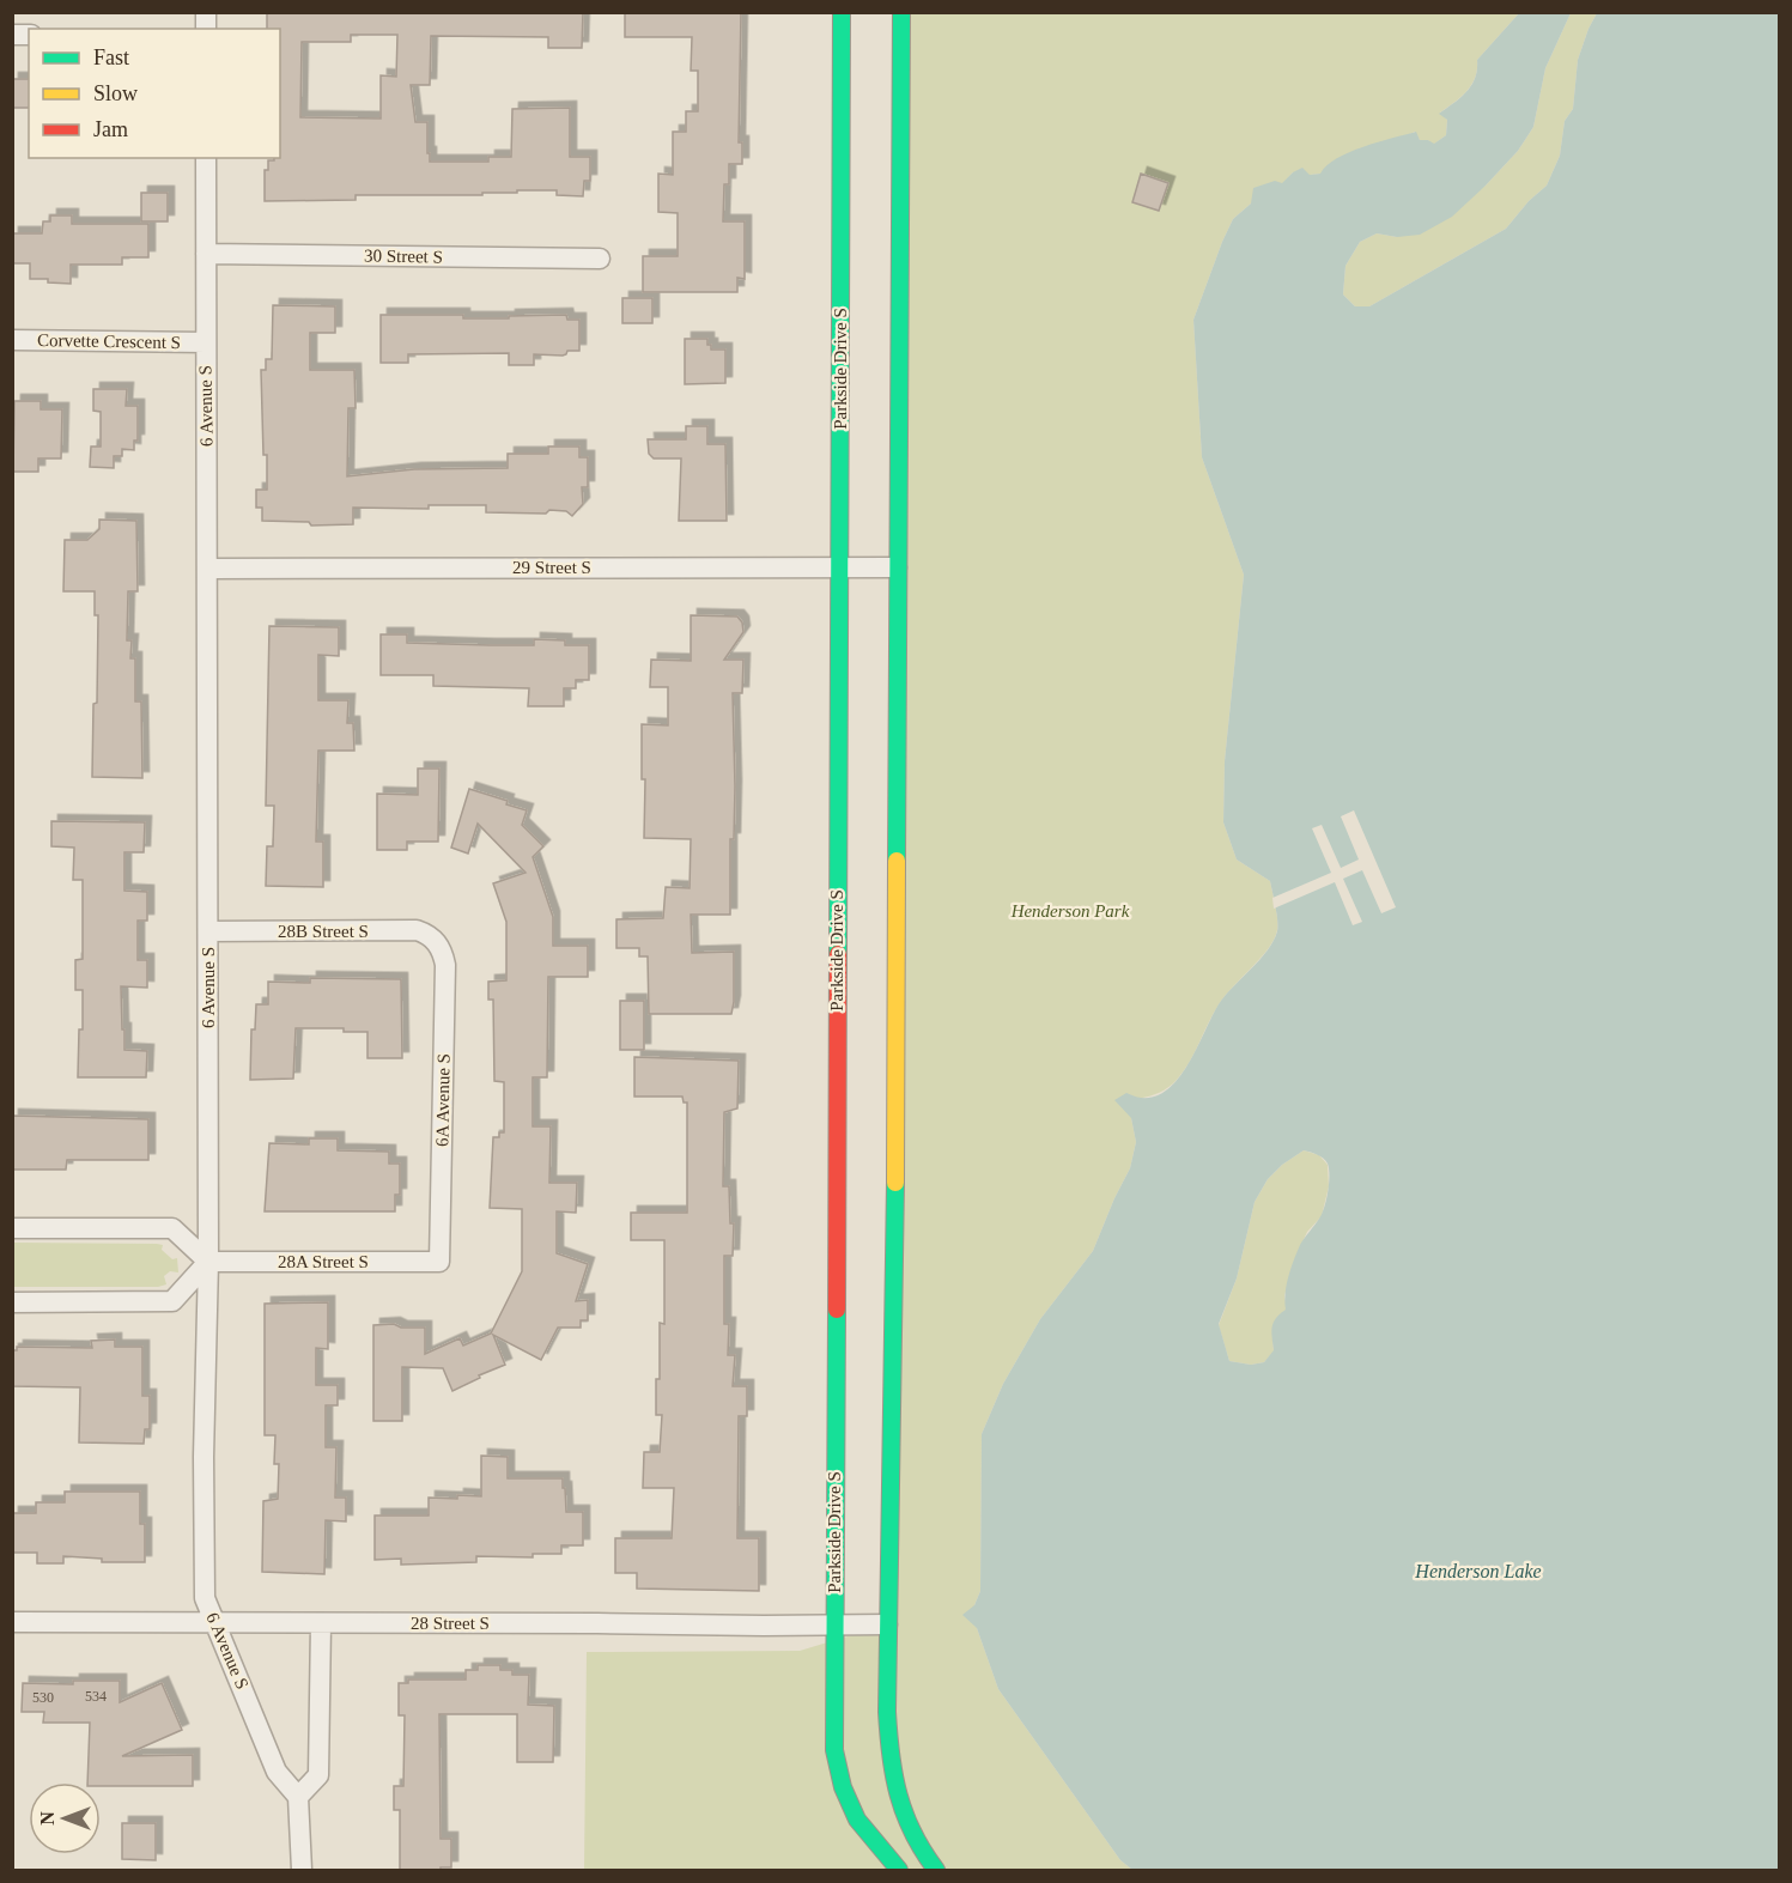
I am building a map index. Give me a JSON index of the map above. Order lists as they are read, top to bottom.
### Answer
{
  "streets": {
    "street": [
      "30 Street S",
      "Corvette Crescent S",
      "Parkside Drive S",
      "6 Avenue S",
      "29 Street S",
      "28B Street S",
      "6A Avenue S",
      "28A Street S",
      "28 Street S"
    ]
  },
  "crossings": [
    ["30 Street S", "6 Avenue S"],
    ["Corvette Crescent S", "6 Avenue S"],
    ["Parkside Drive S", "29 Street S"],
    ["Parkside Drive S", "28 Street S"],
    ["6 Avenue S", "29 Street S"],
    ["6 Avenue S", "28B Street S"],
    ["6 Avenue S", "28A Street S"],
    ["6 Avenue S", "28 Street S"],
    ["28B Street S", "6A Avenue S"],
    ["6A Avenue S", "28A Street S"]
  ],
  "water": ["Henderson Lake"],
  "parks": ["Henderson Park"],
  "house_numbers": ["534", "530"],
  "legend": ["Fast", "Slow", "Jam"],
  "north": "left"
}
